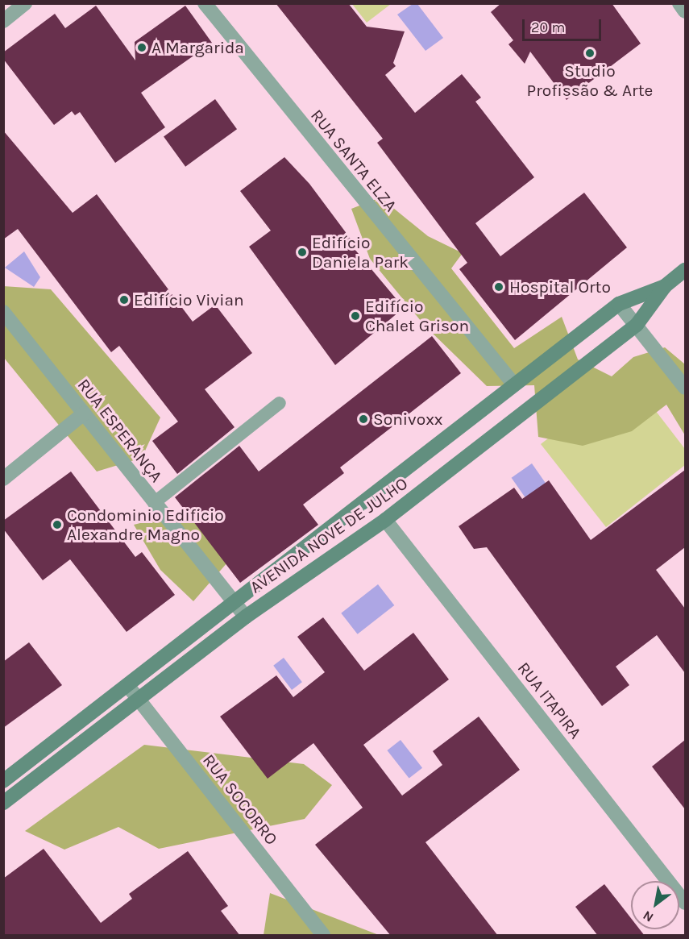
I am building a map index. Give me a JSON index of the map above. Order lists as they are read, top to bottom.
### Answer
{
  "streets": {
    "main road": ["AVENIDA NOVE DE JULHO"],
    "street": [
      "RUA SANTA ELZA",
      "RUA ESPERANÇA",
      "RUA ITAPIRA",
      "RUA SOCORRO"
    ]
  },
  "crossings": [
    ["RUA SANTA ELZA", "AVENIDA NOVE DE JULHO"],
    ["RUA ESPERANÇA", "AVENIDA NOVE DE JULHO"],
    ["AVENIDA NOVE DE JULHO", "RUA ITAPIRA"],
    ["AVENIDA NOVE DE JULHO", "RUA SOCORRO"]
  ],
  "places": [
    "A Margarida",
    "Studio Profissão & Arte",
    "Edifício Daniela Park",
    "Hospital Orto",
    "Edifício Vivian",
    "Edifício Chalet Grison",
    "Sonivoxx",
    "Condominio Edificio Alexandre Magno"
  ],
  "scale_bar": "20 m",
  "north": "bottom left"
}
